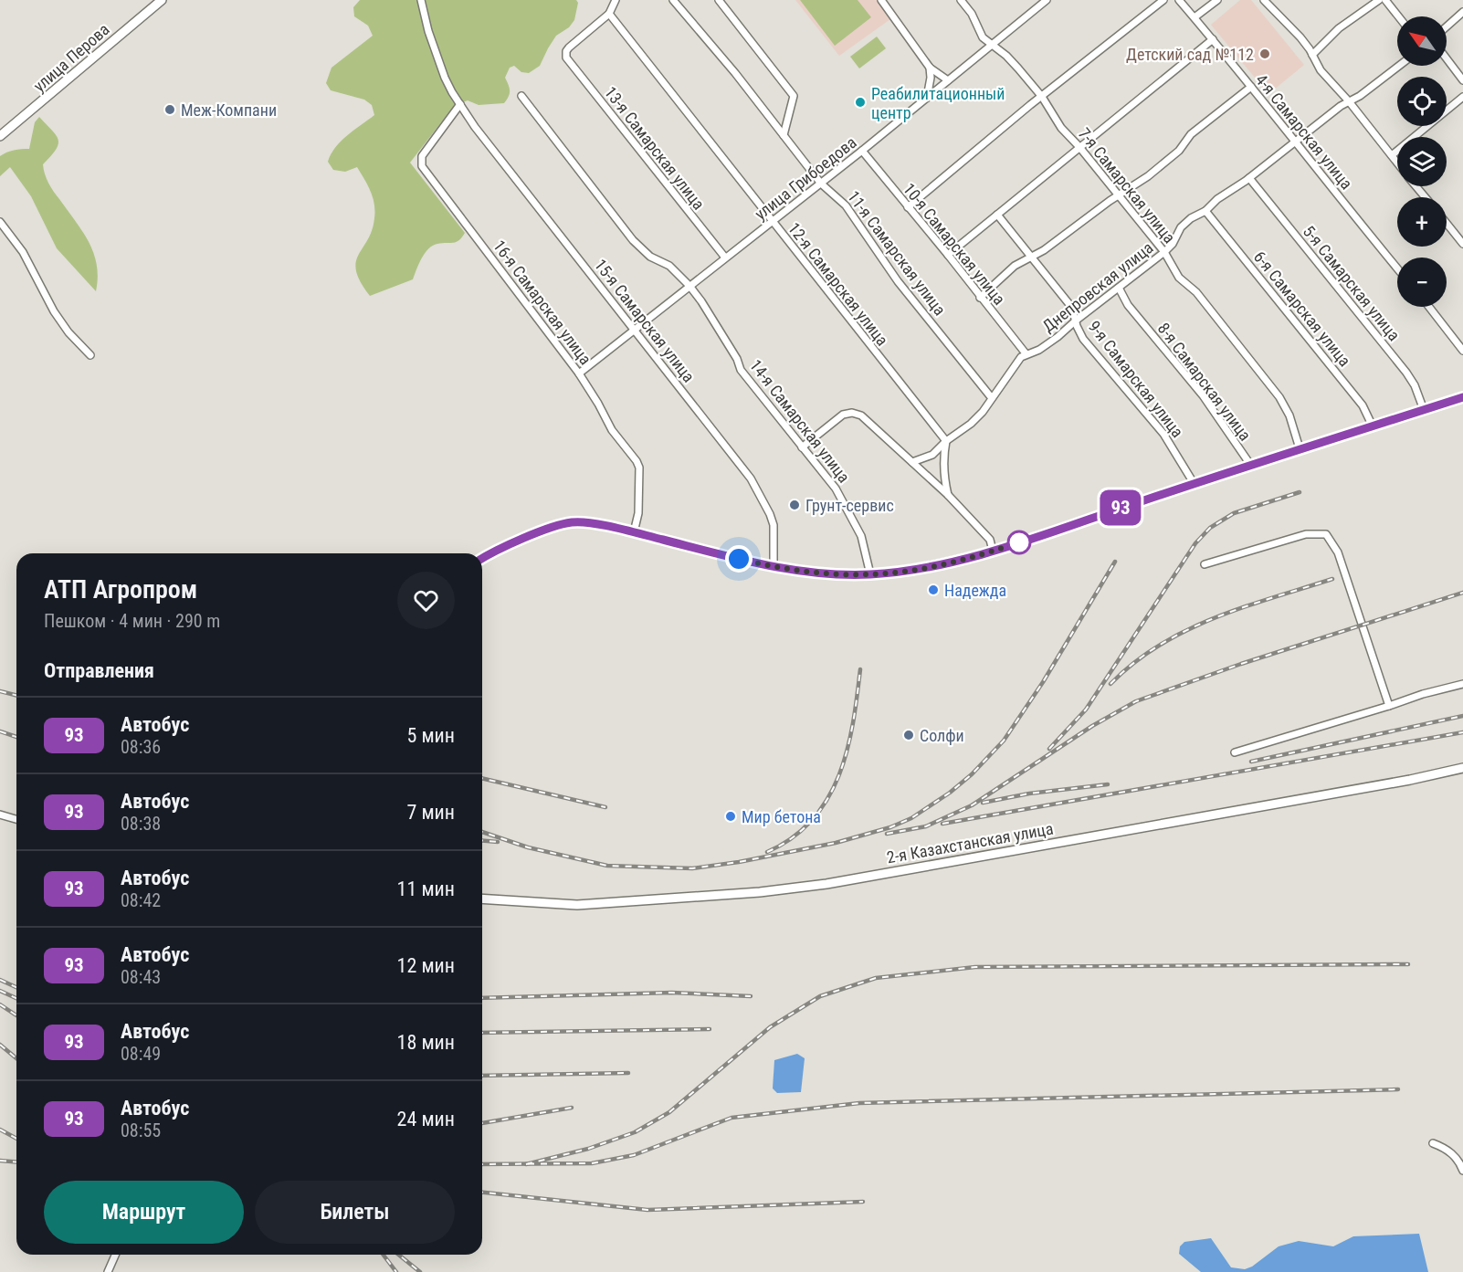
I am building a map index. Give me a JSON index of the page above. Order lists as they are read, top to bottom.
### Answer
{
  "streets": {
    "street": [
      "улица Перова",
      "4-я Самарская улица",
      "13-я Самарская улица",
      "улица Грибоедова",
      "7-я Самарская улица",
      "10-я Самарская улица",
      "11-я Самарская улица",
      "5-я Самарская улица",
      "12-я Самарская улица",
      "Днепровская улица",
      "16-я Самарская улица",
      "6-я Самарская улица",
      "15-я Самарская улица",
      "9-я Самарская улица",
      "8-я Самарская улица",
      "14-я Самарская улица",
      "2-я Казахстанская улица"
    ]
  },
  "crossings": [
    ["4-я Самарская улица", "Днепровская улица"],
    ["13-я Самарская улица", "улица Грибоедова"],
    ["13-я Самарская улица", "12-я Самарская улица"],
    ["улица Грибоедова", "7-я Самарская улица"],
    ["улица Грибоедова", "10-я Самарская улица"],
    ["улица Грибоедова", "11-я Самарская улица"],
    ["улица Грибоедова", "12-я Самарская улица"],
    ["улица Грибоедова", "16-я Самарская улица"],
    ["улица Грибоедова", "15-я Самарская улица"],
    ["улица Грибоедова", "14-я Самарская улица"],
    ["7-я Самарская улица", "Днепровская улица"],
    ["10-я Самарская улица", "Днепровская улица"],
    ["11-я Самарская улица", "Днепровская улица"],
    ["5-я Самарская улица", "Днепровская улица"],
    ["12-я Самарская улица", "Днепровская улица"],
    ["Днепровская улица", "6-я Самарская улица"],
    ["Днепровская улица", "9-я Самарская улица"],
    ["Днепровская улица", "8-я Самарская улица"],
    ["16-я Самарская улица", "15-я Самарская улица"]
  ],
  "places": [
    "Детский сад №112",
    "Реабилитационный центр",
    "Меж-Компани",
    "Грунт-сервис",
    "Надежда",
    "Солфи",
    "Мир бетона"
  ],
  "lines": ["bus line 93"],
  "north": "top left",
  "page": {
    "on_map": "93",
    "map_buttons": ["+", "−"],
    "heading": [
      ["АТП Агропром", "Пешком · 4 мин · 290 m"],
      "Отправления"
    ],
    "list": [
      {
        "mark": "93",
        "name": "Автобус",
        "note": "08:36",
        "value": "5 мин"
      },
      {
        "mark": "93",
        "name": "Автобус",
        "note": "08:38",
        "value": "7 мин"
      },
      {
        "mark": "93",
        "name": "Автобус",
        "note": "08:42",
        "value": "11 мин"
      },
      {
        "mark": "93",
        "name": "Автобус",
        "note": "08:43",
        "value": "12 мин"
      },
      {
        "mark": "93",
        "name": "Автобус",
        "note": "08:49",
        "value": "18 мин"
      },
      {
        "mark": "93",
        "name": "Автобус",
        "note": "08:55",
        "value": "24 мин"
      }
    ],
    "buttons": ["Маршрут", "Билеты"]
  }
}
